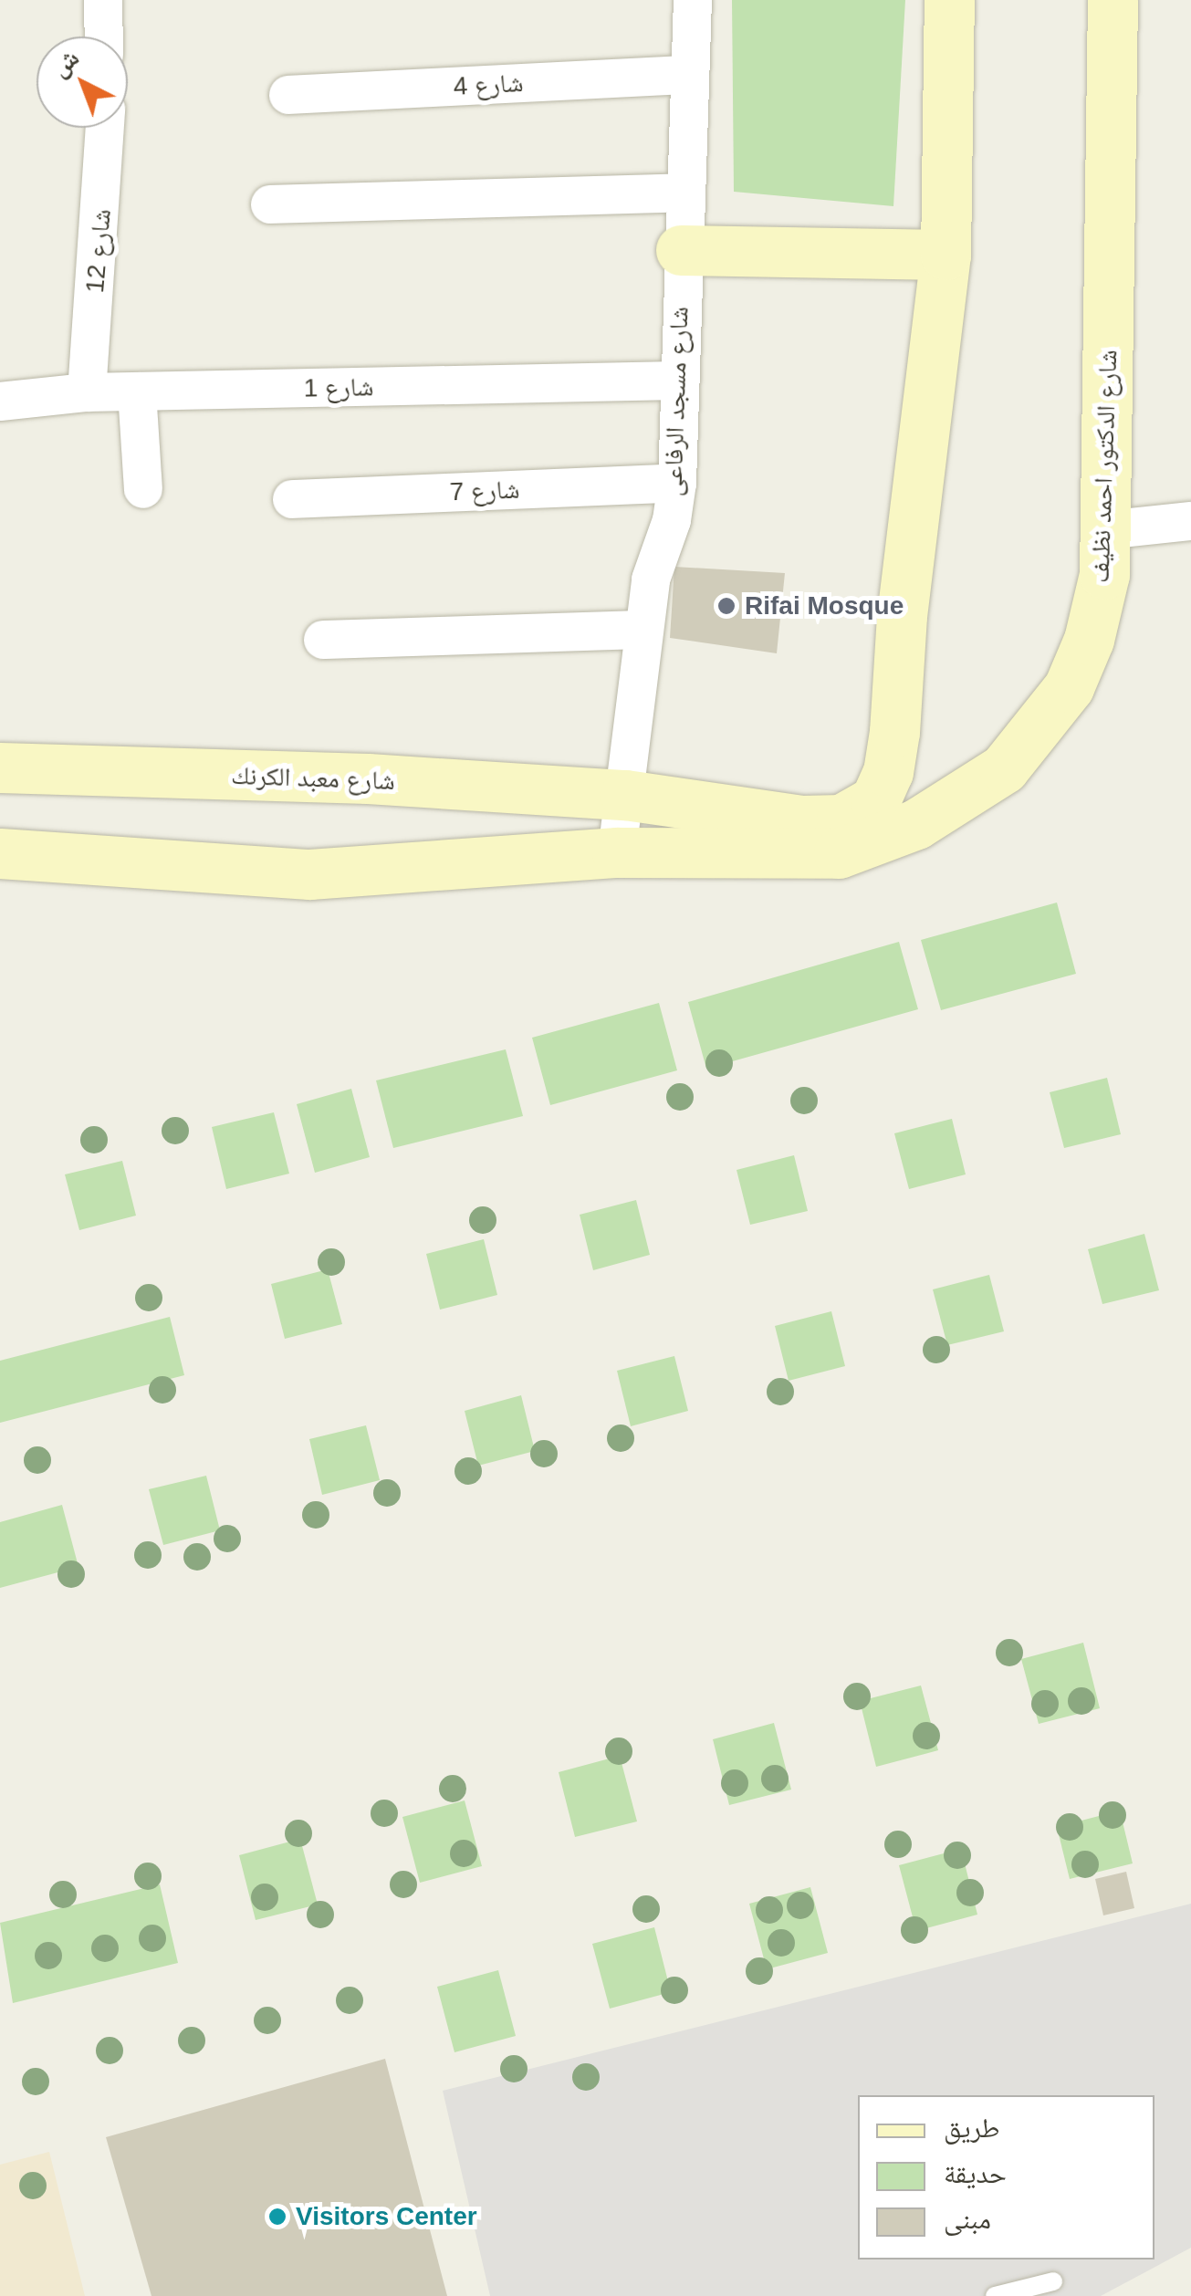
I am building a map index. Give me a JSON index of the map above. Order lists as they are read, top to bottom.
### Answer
{
  "streets": {
    "street": [
      "شارع 4",
      "شارع 12",
      "شارع 1",
      "شارع مسجد الرفاعى",
      "شارع الدكتور احمد نظيف",
      "شارع 7",
      "شارع معبد الكرنك"
    ]
  },
  "crossings": [
    ["شارع 4", "شارع مسجد الرفاعى"],
    ["شارع 12", "شارع 1"],
    ["شارع 1", "شارع مسجد الرفاعى"],
    ["شارع مسجد الرفاعى", "شارع الدكتور احمد نظيف"],
    ["شارع مسجد الرفاعى", "شارع 7"],
    ["شارع مسجد الرفاعى", "شارع معبد الكرنك"]
  ],
  "places": ["Rifai Mosque", "Visitors Center"],
  "legend": ["طريق", "حديقة", "مبنى"],
  "north": "top left"
}
